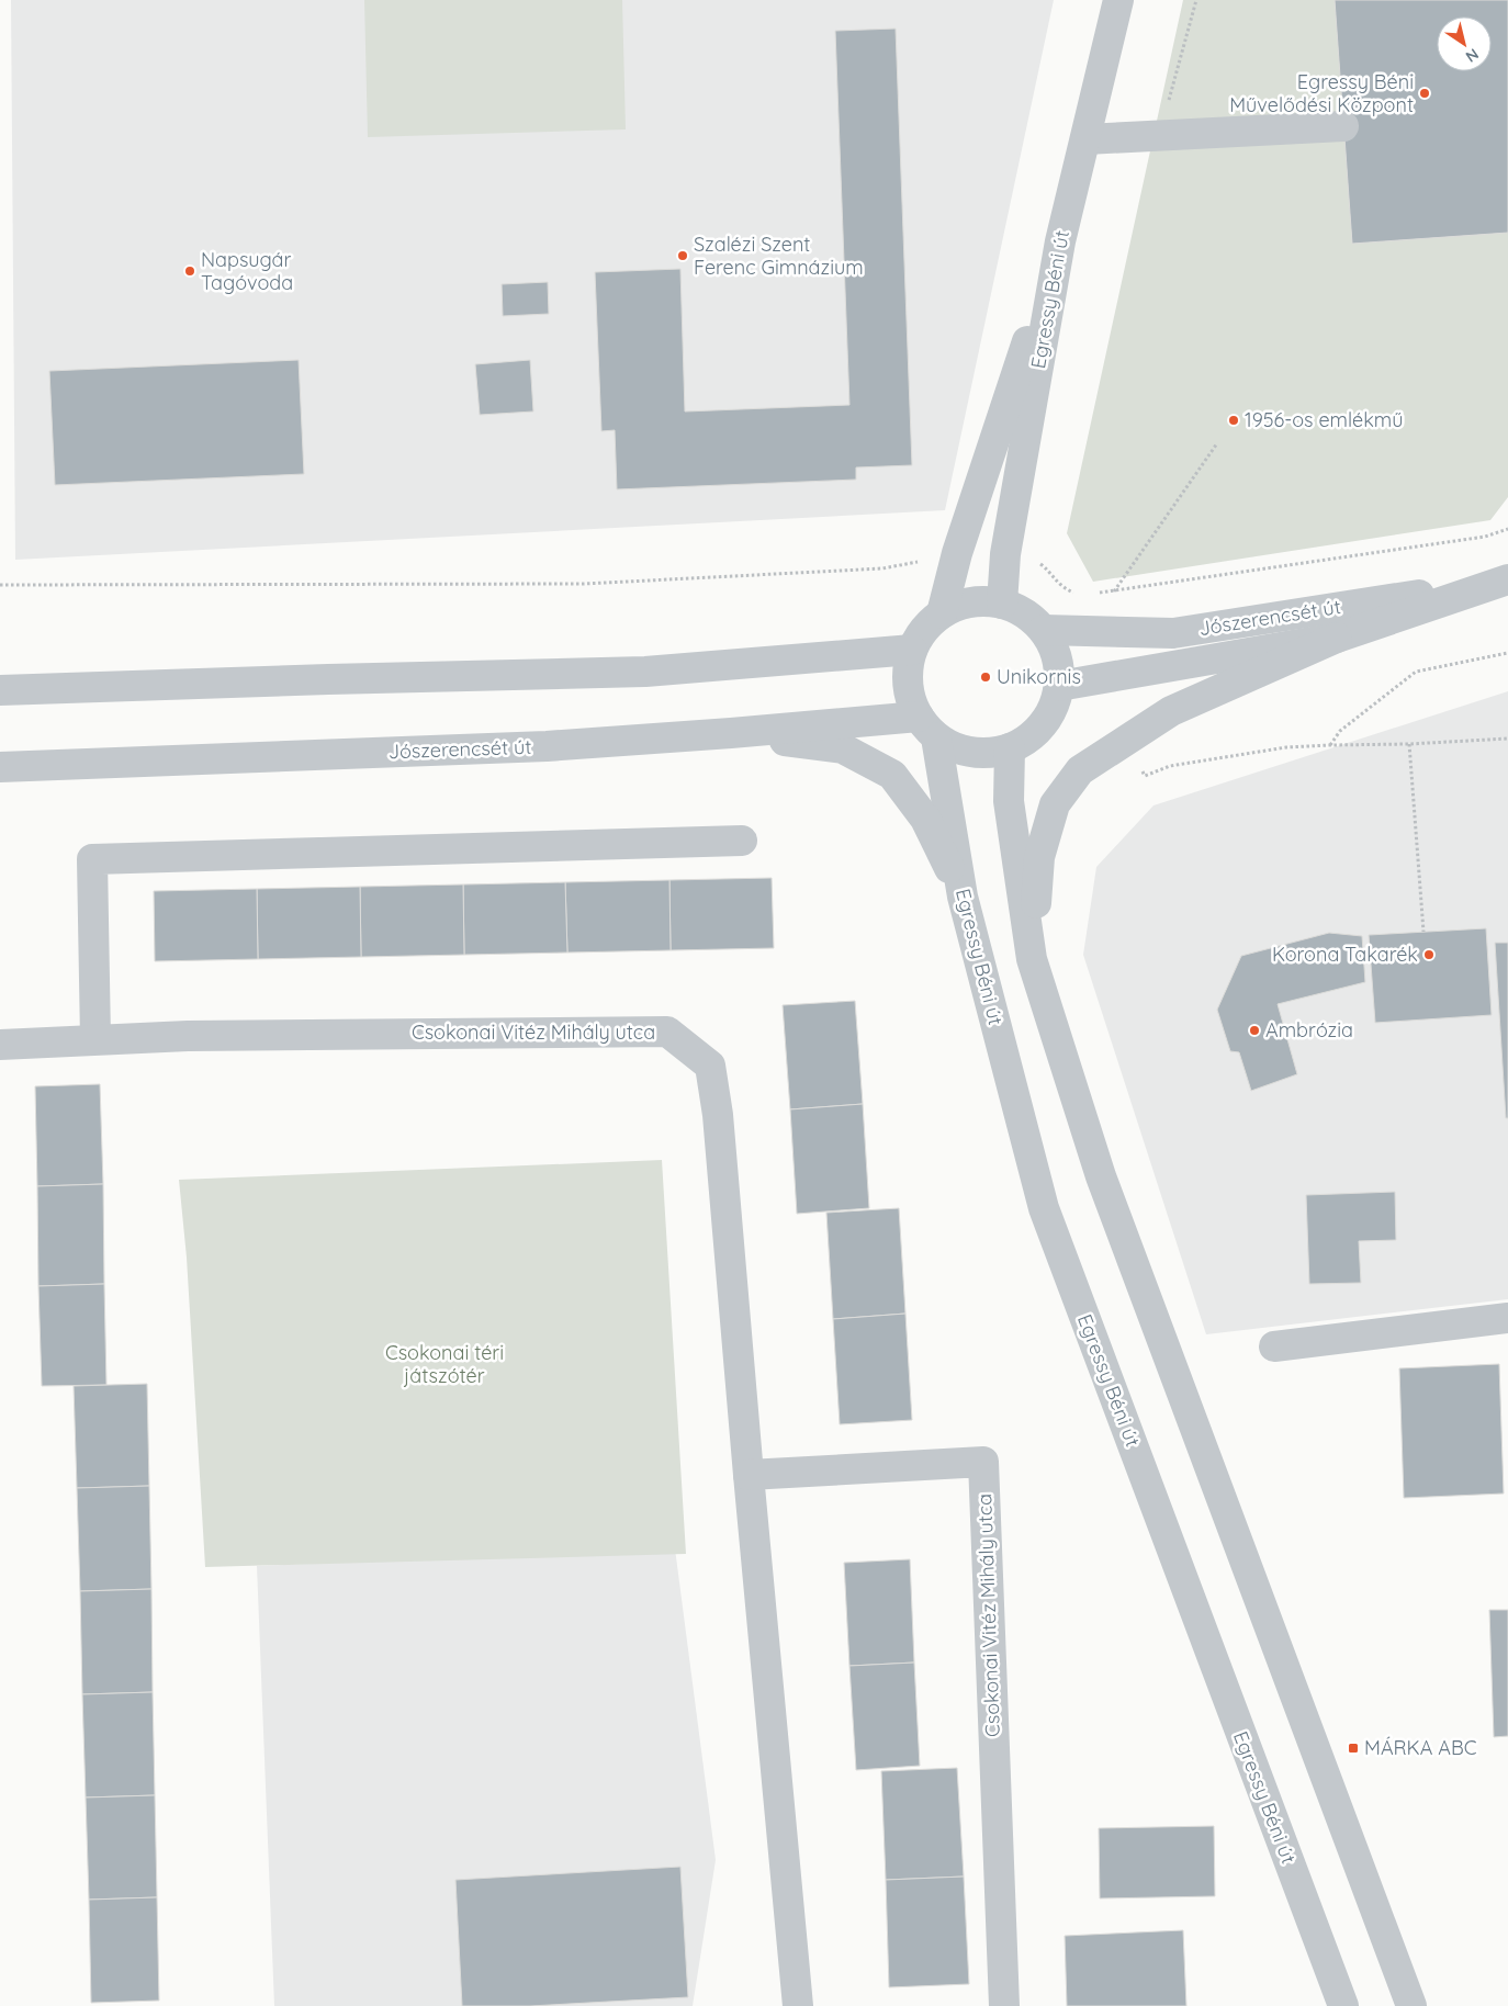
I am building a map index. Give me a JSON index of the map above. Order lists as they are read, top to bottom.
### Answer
{
  "streets": {
    "street": ["Egressy Béni út", "Jószerencsét út", "Csokonai Vitéz Mihály utca"]
  },
  "crossings": [
    ["Egressy Béni út", "Jószerencsét út"]
  ],
  "parks": ["Csokonai téri játszótér"],
  "places": {
    "other": [
      "Egressy Béni Művelődési Központ",
      "Szalézi Szent Ferenc Gimnázium",
      "Napsugár Tagóvoda",
      "1956-os emlékmű",
      "Unikornis",
      "Korona Takarék",
      "Ambrózia"
    ],
    "transit": ["MÁRKA ABC"]
  },
  "north": "bottom right"
}
